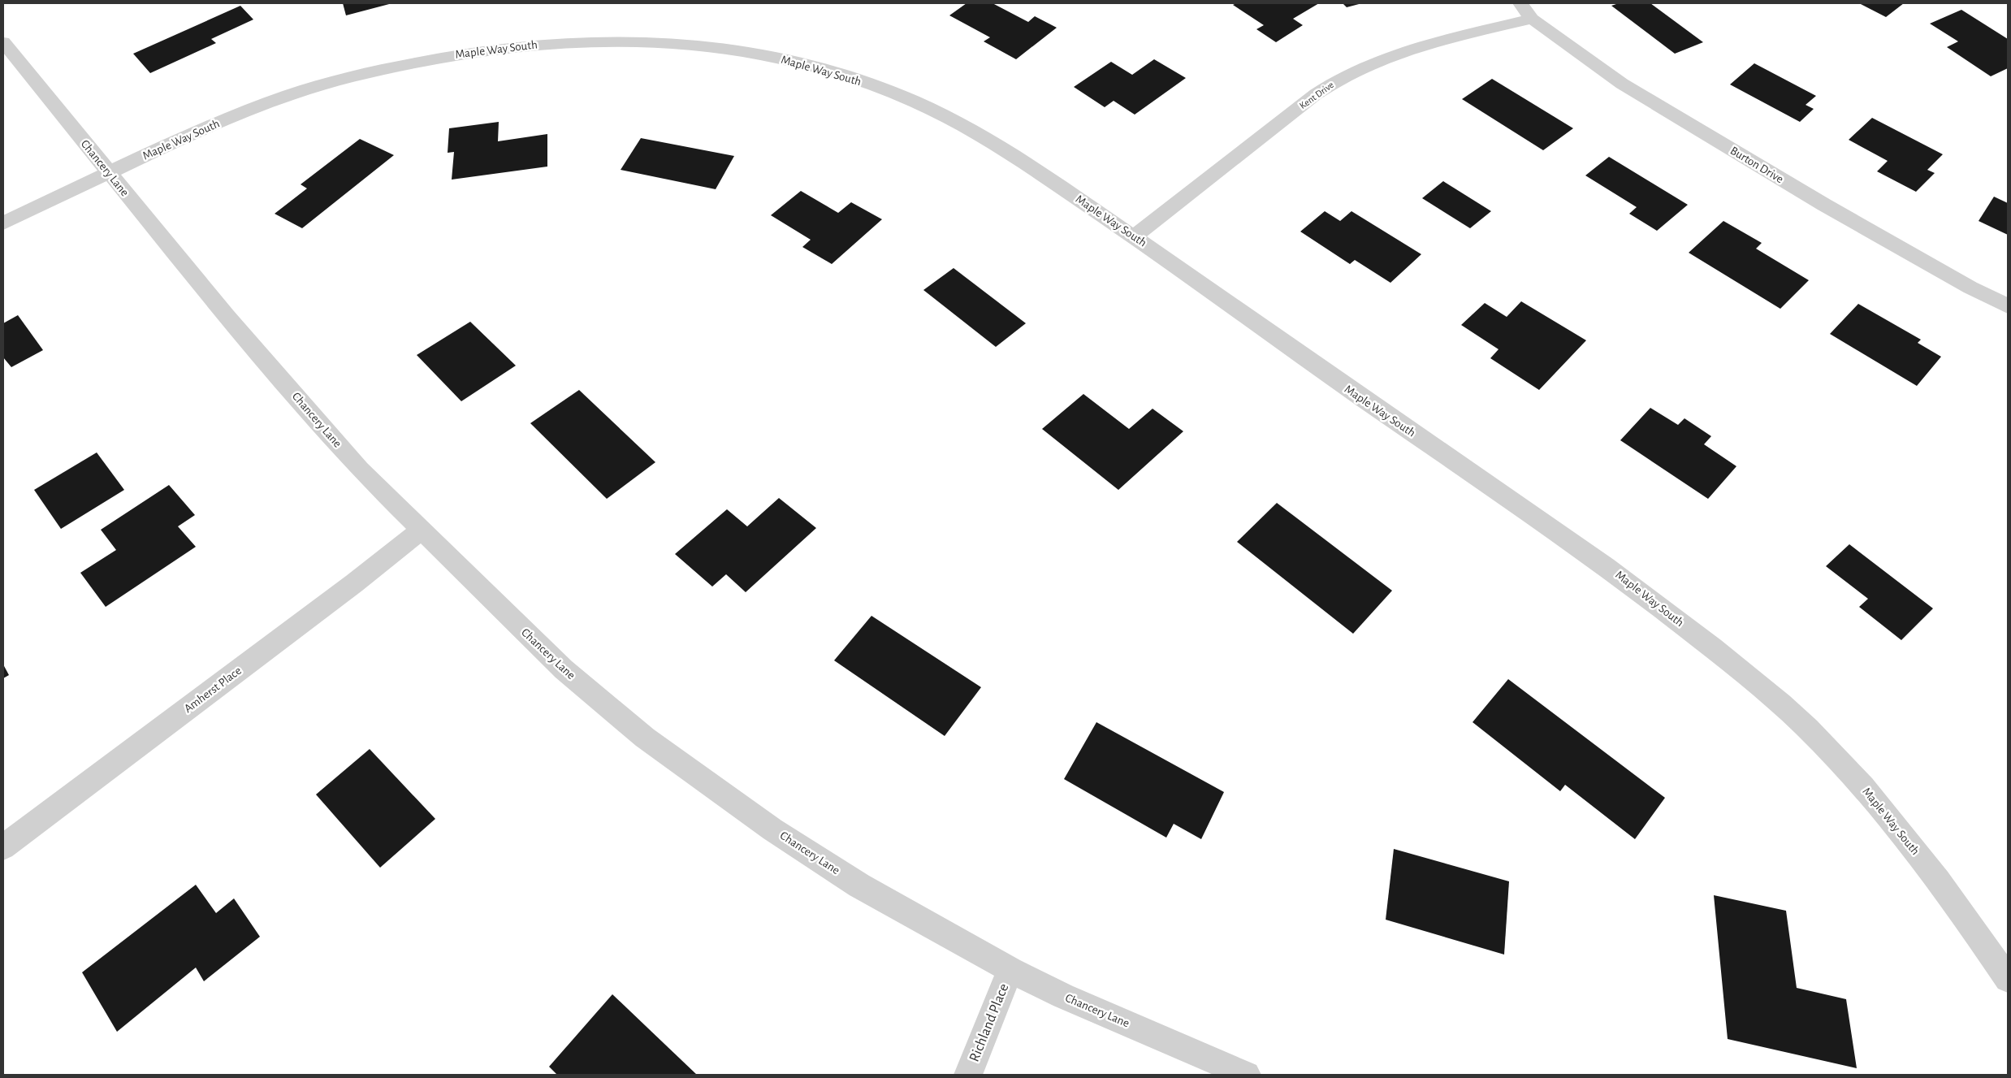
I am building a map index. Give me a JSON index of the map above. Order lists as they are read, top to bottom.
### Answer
{
  "streets": {
    "street": [
      "Maple Way South",
      "Kent Drive",
      "Burton Drive",
      "Chancery Lane",
      "Amherst Place",
      "Richland Place"
    ]
  },
  "crossings": [
    ["Maple Way South", "Kent Drive"],
    ["Maple Way South", "Chancery Lane"],
    ["Kent Drive", "Burton Drive"],
    ["Chancery Lane", "Amherst Place"],
    ["Chancery Lane", "Richland Place"]
  ]
}
